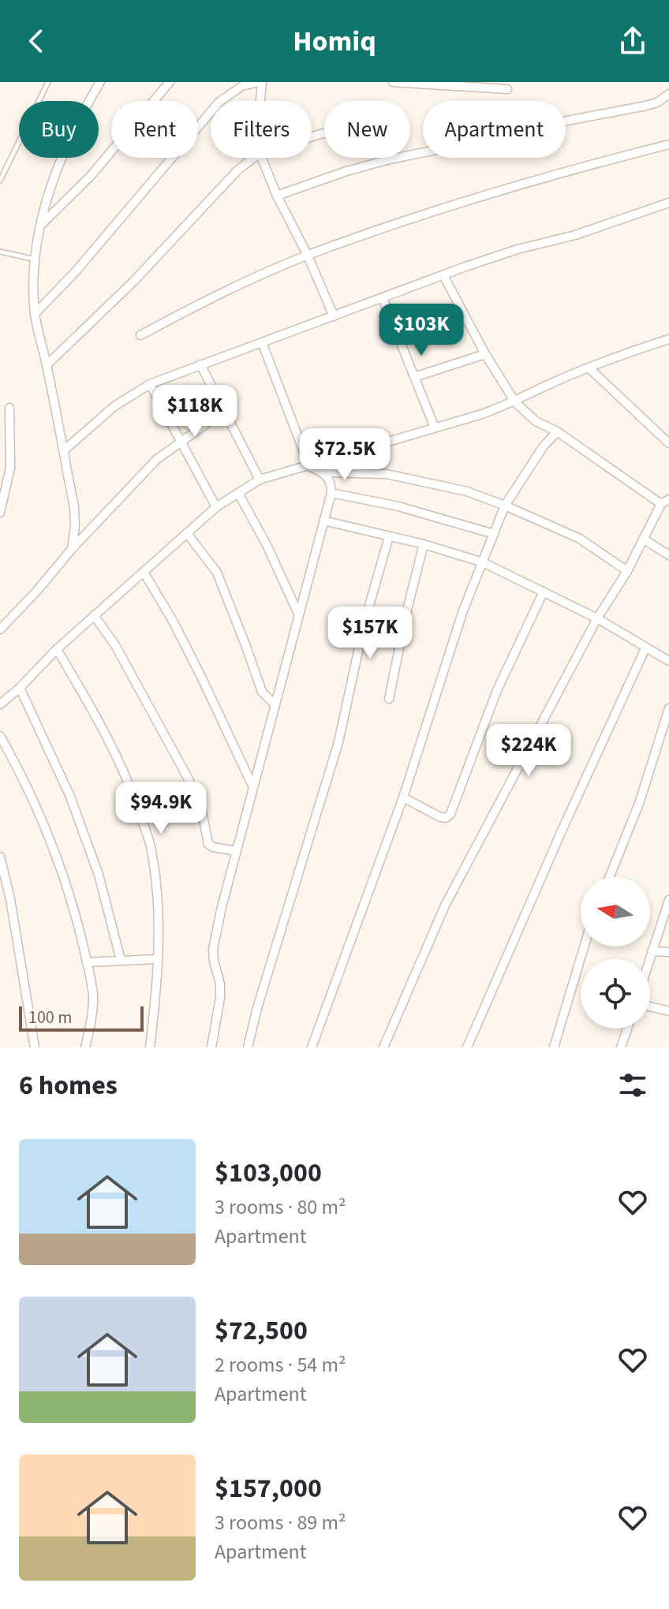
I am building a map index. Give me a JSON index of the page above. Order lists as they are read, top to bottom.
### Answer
{
  "scale_bar": "100 m",
  "north": "left",
  "page": {
    "header": "Homiq",
    "chip": [
      "Buy",
      "Rent",
      "Filters",
      "New",
      "Apartment"
    ],
    "price": [
      "$103K",
      "$118K",
      "$72.5K",
      "$157K",
      "$224K",
      "$94.9K"
    ],
    "scale": "100 m",
    "heading": "6 homes",
    "list": [
      {
        "name": "$103,000",
        "note": "3 rooms · 80 m² · Apartment"
      },
      {
        "name": "$72,500",
        "note": "2 rooms · 54 m² · Apartment"
      },
      {
        "name": "$157,000",
        "note": "3 rooms · 89 m² · Apartment"
      }
    ]
  }
}
